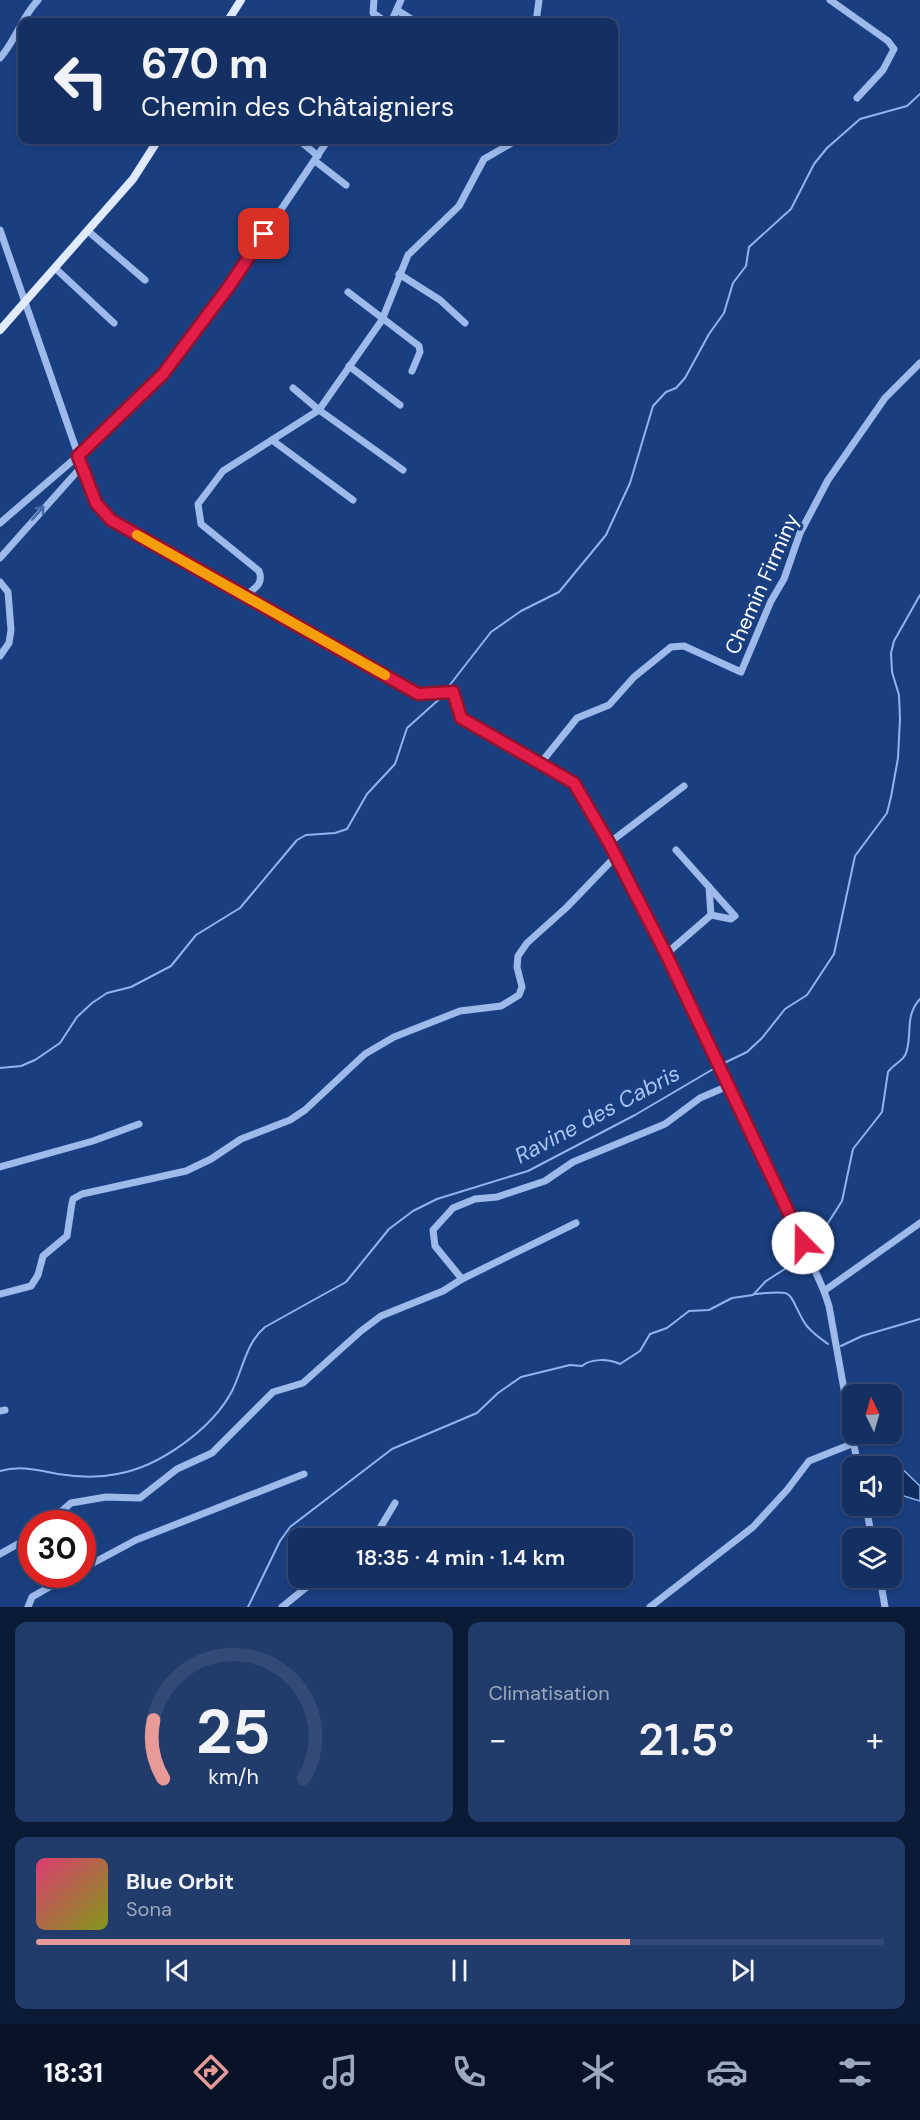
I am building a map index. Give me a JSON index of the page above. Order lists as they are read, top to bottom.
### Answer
{
  "streets": {
    "street": ["Chemin Firminy"]
  },
  "water": ["Ravine des Cabris"],
  "north": "top",
  "page": {
    "turn": ["670 m", "Chemin des Châtaigniers"],
    "limit": "30",
    "trip": "18:35 · 4 min · 1.4 km",
    "tile": "Climatisation",
    "heat": ["−", "21.5°", "+"],
    "song": ["Blue Orbit", "Sona"],
    "tabs": "18:31",
    "gauge": ["25", "km/h"]
  }
}
